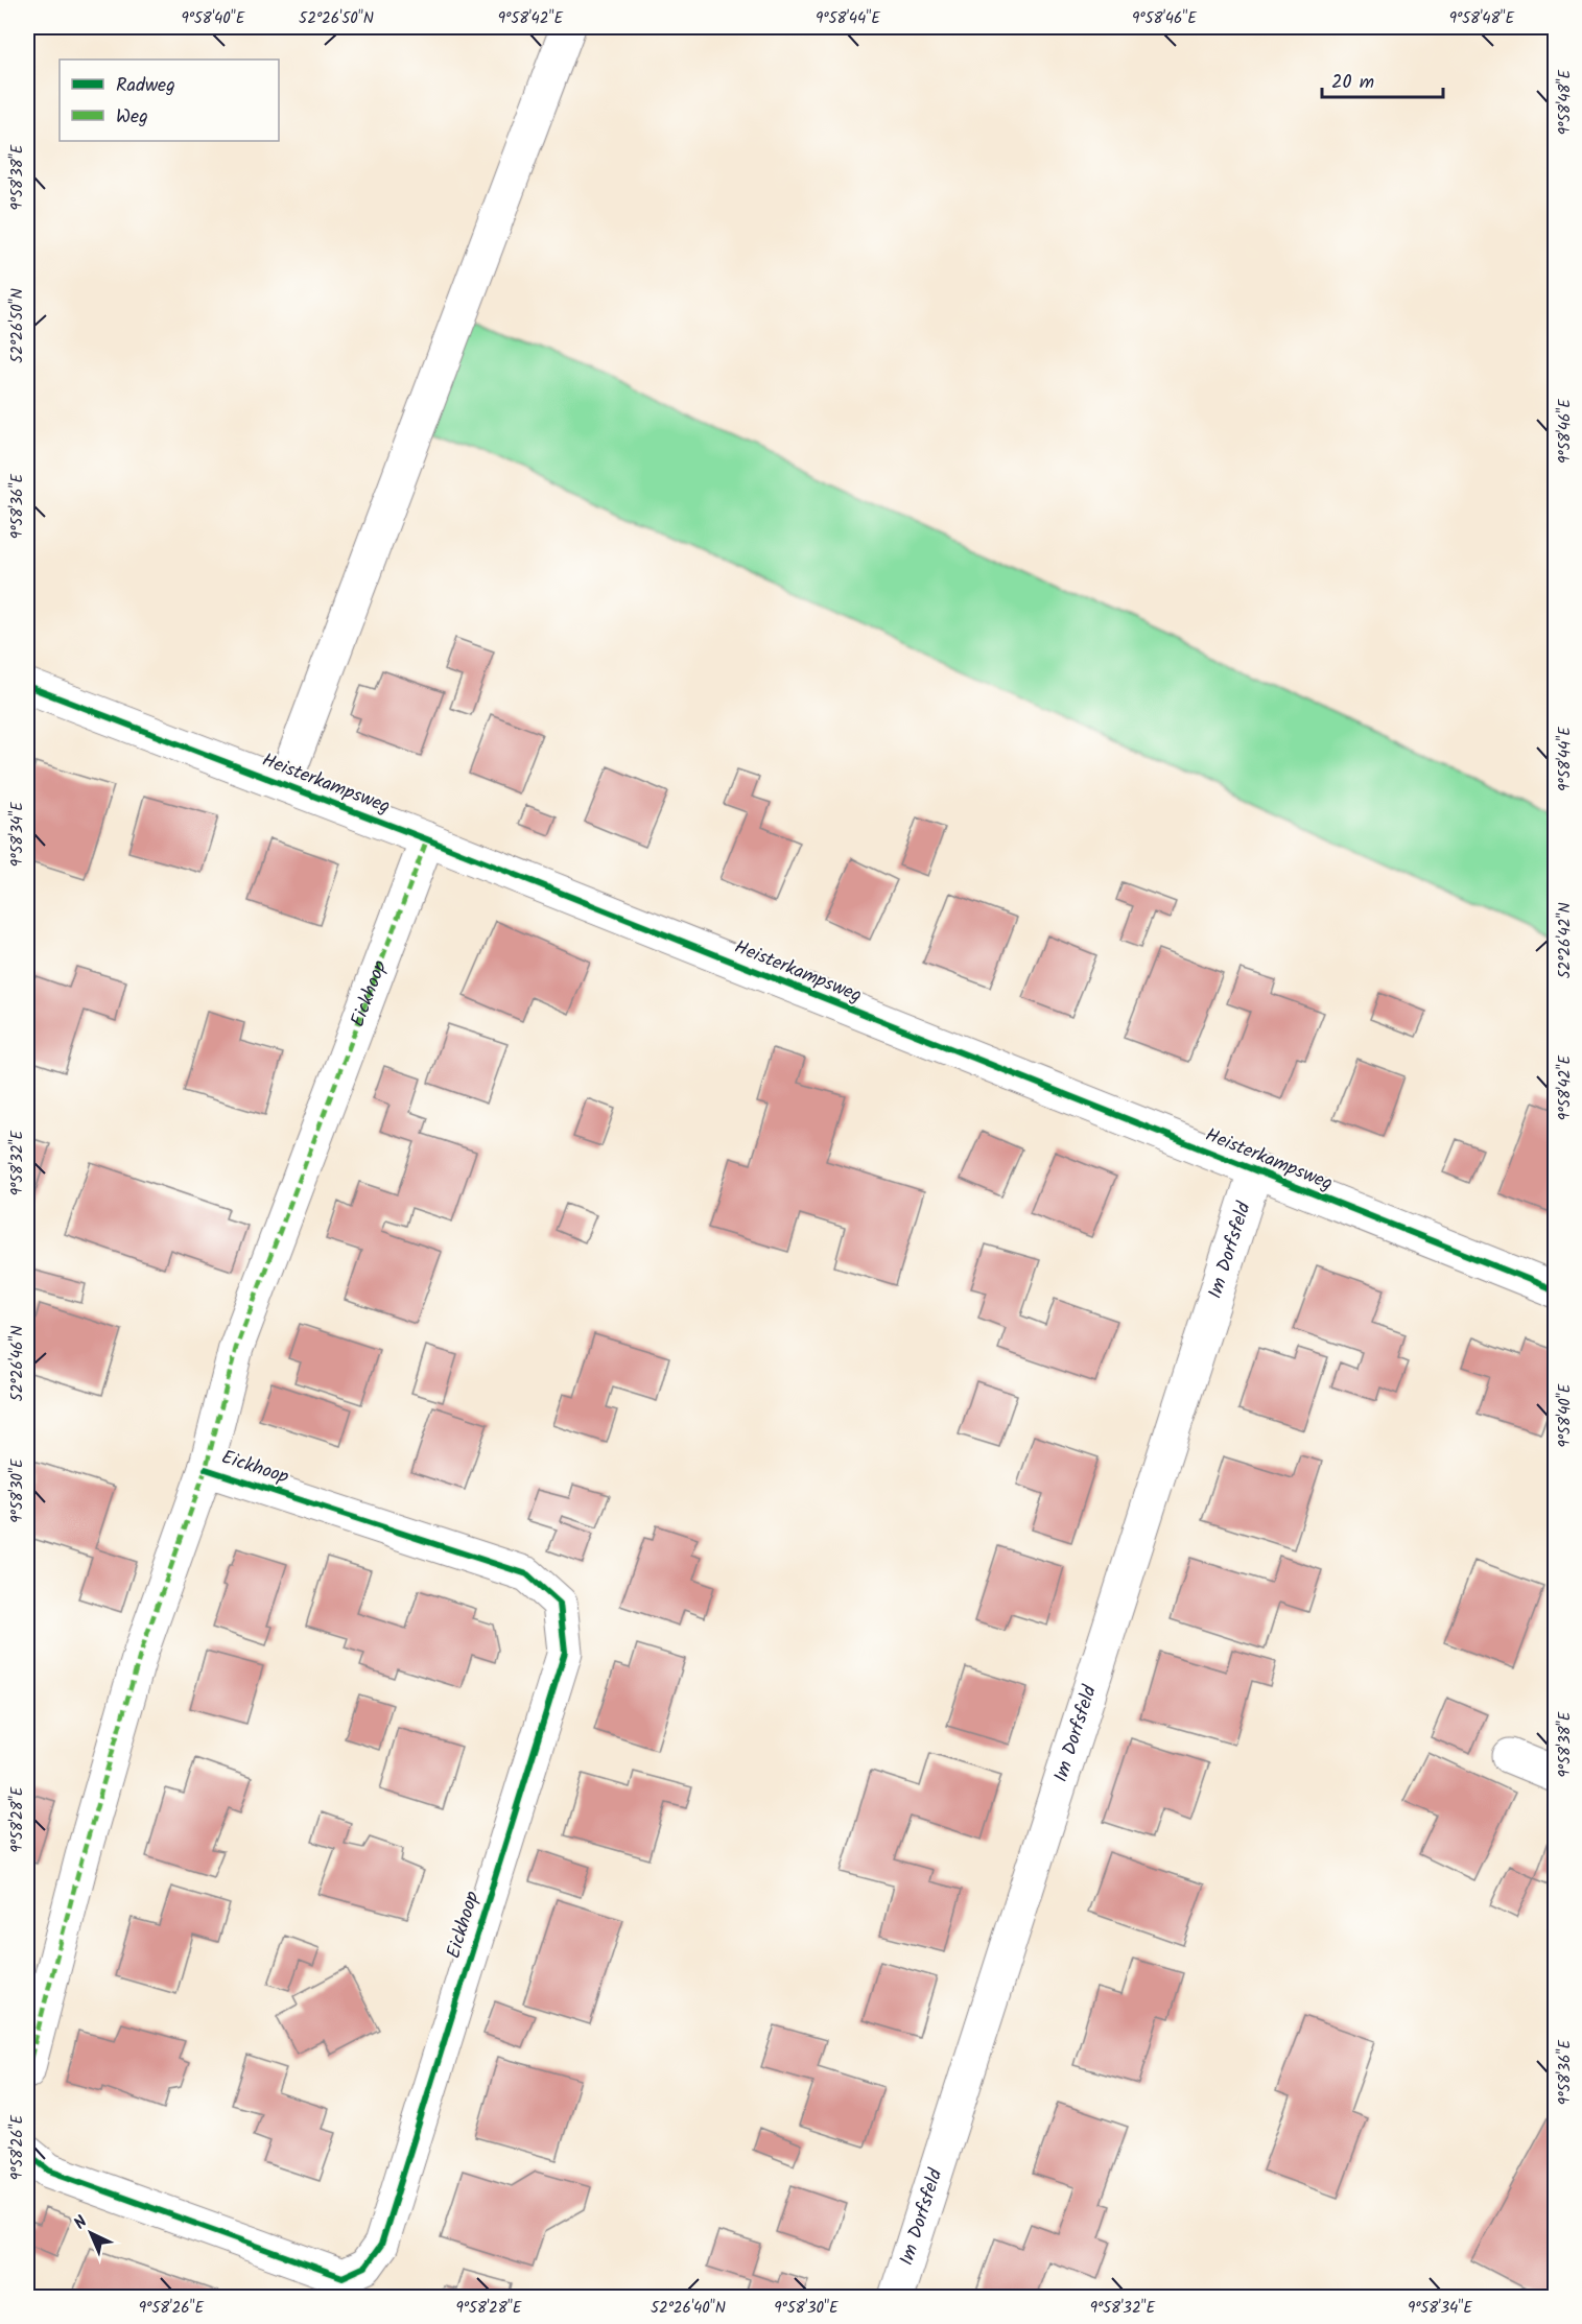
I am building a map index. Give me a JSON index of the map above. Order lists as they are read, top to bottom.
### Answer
{
  "streets": {
    "street": ["Heisterkampsweg", "Eickhoop", "Im Dorfsfeld"]
  },
  "crossings": [
    ["Heisterkampsweg", "Eickhoop"],
    ["Heisterkampsweg", "Im Dorfsfeld"]
  ],
  "legend": ["Radweg", "Weg"],
  "scale_bar": "20 m",
  "north": "top left",
  "coordinates": [
    "9°58'40\"E",
    "52°26'50\"N",
    "9°58'42\"E",
    "9°58'44\"E",
    "9°58'46\"E",
    "9°58'48\"E",
    "9°58'38\"E",
    "9°58'36\"E",
    "9°58'34\"E",
    "52°26'42\"N",
    "9°58'32\"E",
    "52°26'46\"N",
    "9°58'30\"E",
    "9°58'28\"E",
    "9°58'26\"E",
    "52°26'40\"N"
  ]
}
